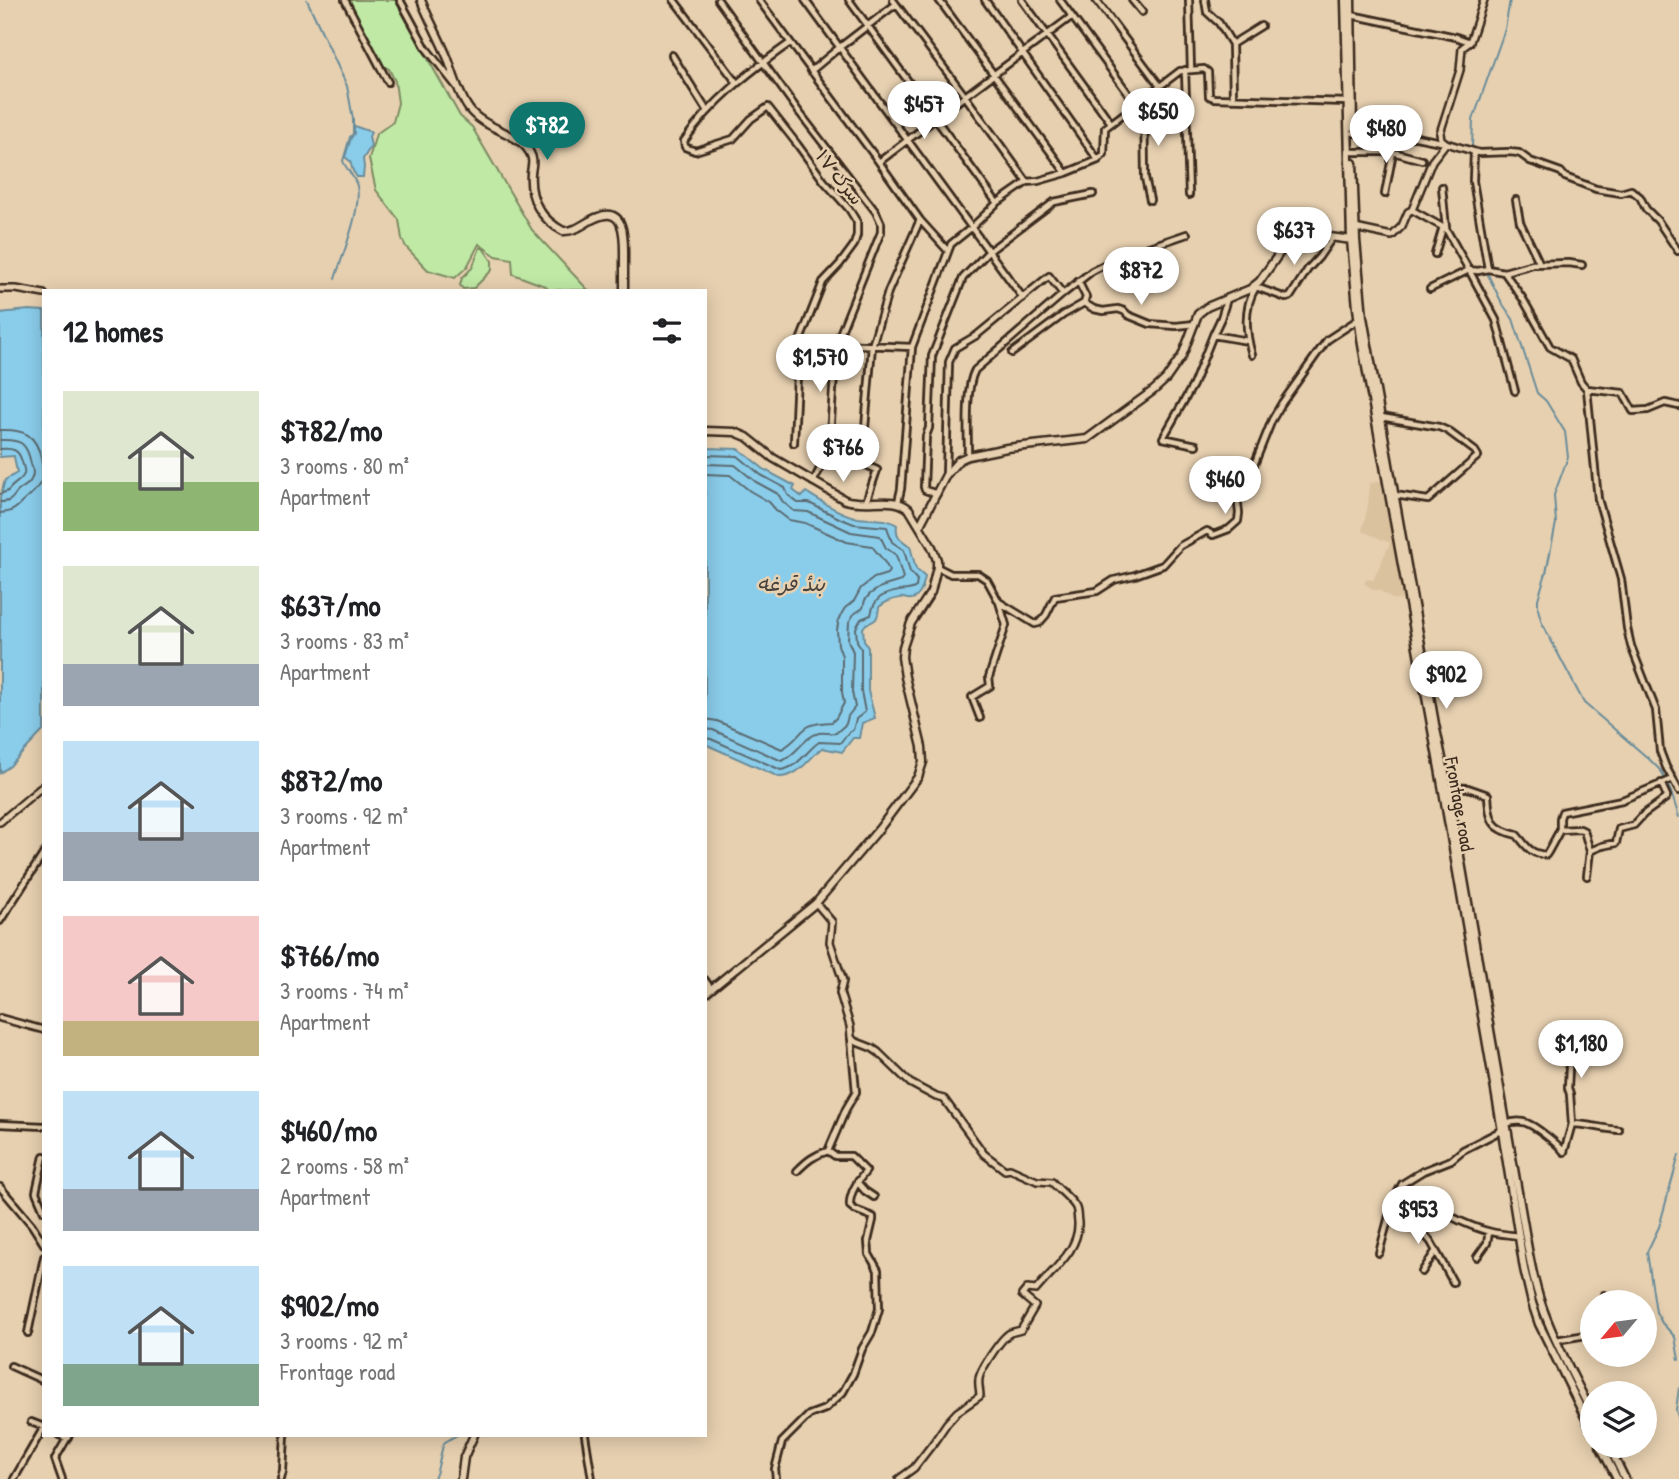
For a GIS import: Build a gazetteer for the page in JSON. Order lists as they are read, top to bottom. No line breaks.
{"streets":{"main road":["Frontage road"],"street":["سرک ۱۷"]},"water":["بندٔ قرغه"],"north":"bottom left","page":{"price":["$457","$650","$782","$480","$637","$872","$1,570","$766","$460","$902","$1,180","$953"],"heading":"12 homes","list":[{"name":"$782/mo","note":"3 rooms · 80 m² · Apartment"},{"name":"$637/mo","note":"3 rooms · 83 m² · Apartment"},{"name":"$872/mo","note":"3 rooms · 92 m² · Apartment"},{"name":"$766/mo","note":"3 rooms · 74 m² · Apartment"},{"name":"$460/mo","note":"2 rooms · 58 m² · Apartment"},{"name":"$902/mo","note":"3 rooms · 92 m² · Frontage road"}]}}
